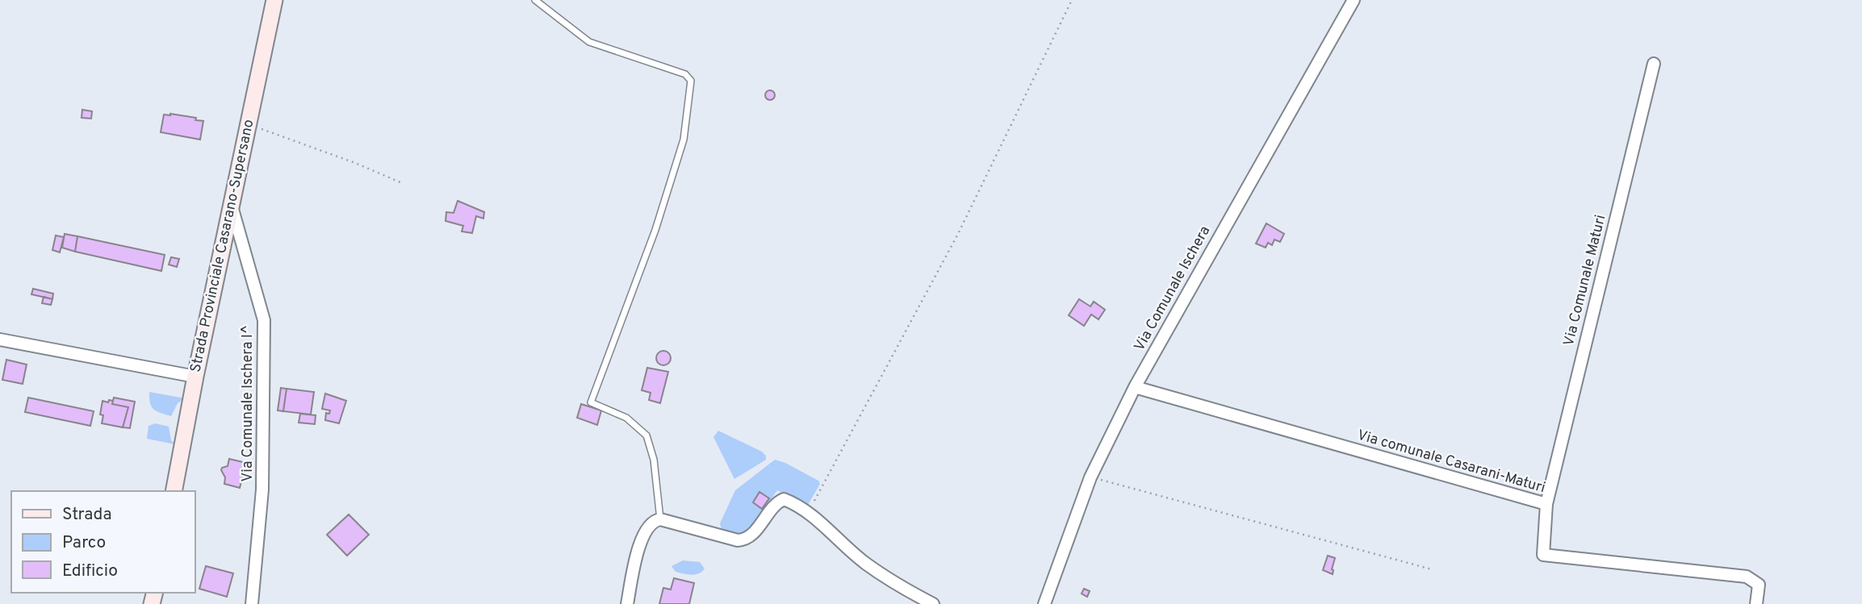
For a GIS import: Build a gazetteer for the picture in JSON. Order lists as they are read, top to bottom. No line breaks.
{"streets":{"main road":["Strada Provinciale Casarano-Supersano"],"street":["Via Comunale Maturi","Via Comunale Ischera","Via Comunale Ischera I^","Via comunale Casarani-Maturi"]},"crossings":[["Strada Provinciale Casarano-Supersano","Via Comunale Ischera I^"],["Via Comunale Maturi","Via comunale Casarani-Maturi"],["Via Comunale Ischera","Via comunale Casarani-Maturi"]],"legend":["Strada","Parco","Edificio"]}
